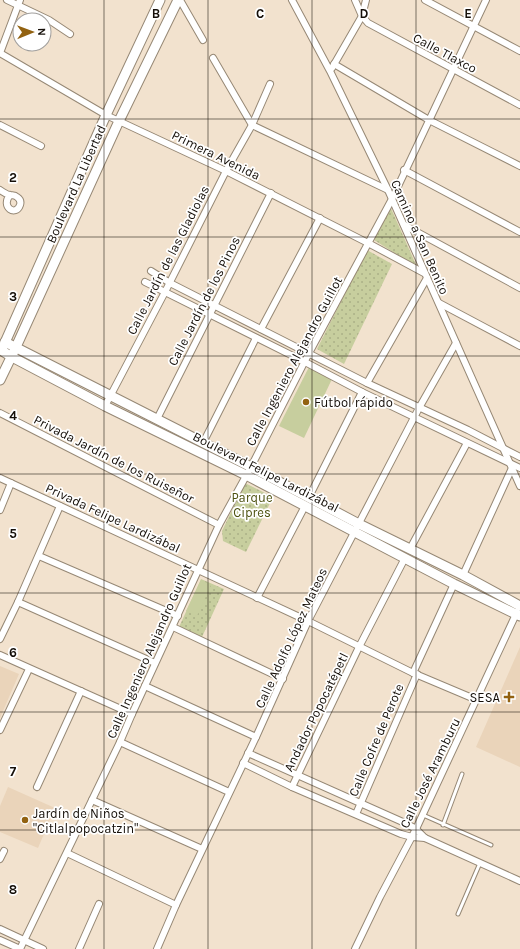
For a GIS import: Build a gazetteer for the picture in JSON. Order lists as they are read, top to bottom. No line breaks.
{"streets":{"main road":["Boulevard La Libertad","Boulevard Felipe Lardizábal"],"street":["Calle Tlaxco","Primera Avenida","Camino a San Benito","Calle Jardín de las Gladiolas","Calle Jardín de los Pinos","Calle Ingeniero Alejandro Guillot","Privada Jardín de los Ruiseñor","Privada Felipe Lardizábal","Calle Adolfo López Mateos","Andador Popocatépetl","Calle Cofre de Perote","Calle José Aramburu"]},"crossings":[["Calle Tlaxco","Calle Ingeniero Alejandro Guillot"],["Primera Avenida","Boulevard La Libertad"],["Primera Avenida","Camino a San Benito"],["Primera Avenida","Calle Jardín de las Gladiolas"],["Primera Avenida","Calle Jardín de los Pinos"],["Primera Avenida","Calle Ingeniero Alejandro Guillot"],["Boulevard La Libertad","Boulevard Felipe Lardizábal"],["Camino a San Benito","Calle Ingeniero Alejandro Guillot"],["Camino a San Benito","Calle Adolfo López Mateos"],["Calle Jardín de las Gladiolas","Boulevard Felipe Lardizábal"],["Calle Jardín de los Pinos","Boulevard Felipe Lardizábal"],["Calle Ingeniero Alejandro Guillot","Privada Jardín de los Ruiseñor"],["Calle Ingeniero Alejandro Guillot","Boulevard Felipe Lardizábal"],["Calle Ingeniero Alejandro Guillot","Privada Felipe Lardizábal"],["Boulevard Felipe Lardizábal","Calle Adolfo López Mateos"],["Boulevard Felipe Lardizábal","Andador Popocatépetl"],["Boulevard Felipe Lardizábal","Calle Cofre de Perote"],["Boulevard Felipe Lardizábal","Calle José Aramburu"],["Privada Felipe Lardizábal","Calle Adolfo López Mateos"],["Privada Felipe Lardizábal","Andador Popocatépetl"],["Privada Felipe Lardizábal","Calle Cofre de Perote"],["Privada Felipe Lardizábal","Calle José Aramburu"]],"parks":["Parque Cipres"],"places":{"other":["Fútbol rápido","Jardín de Niños \"Citlalpopocatzin\""],"health":["SESA"]},"north":"right","grid":{"columns":["B","C","D","E"],"rows":["2","3","4","5","6","7","8"]}}
